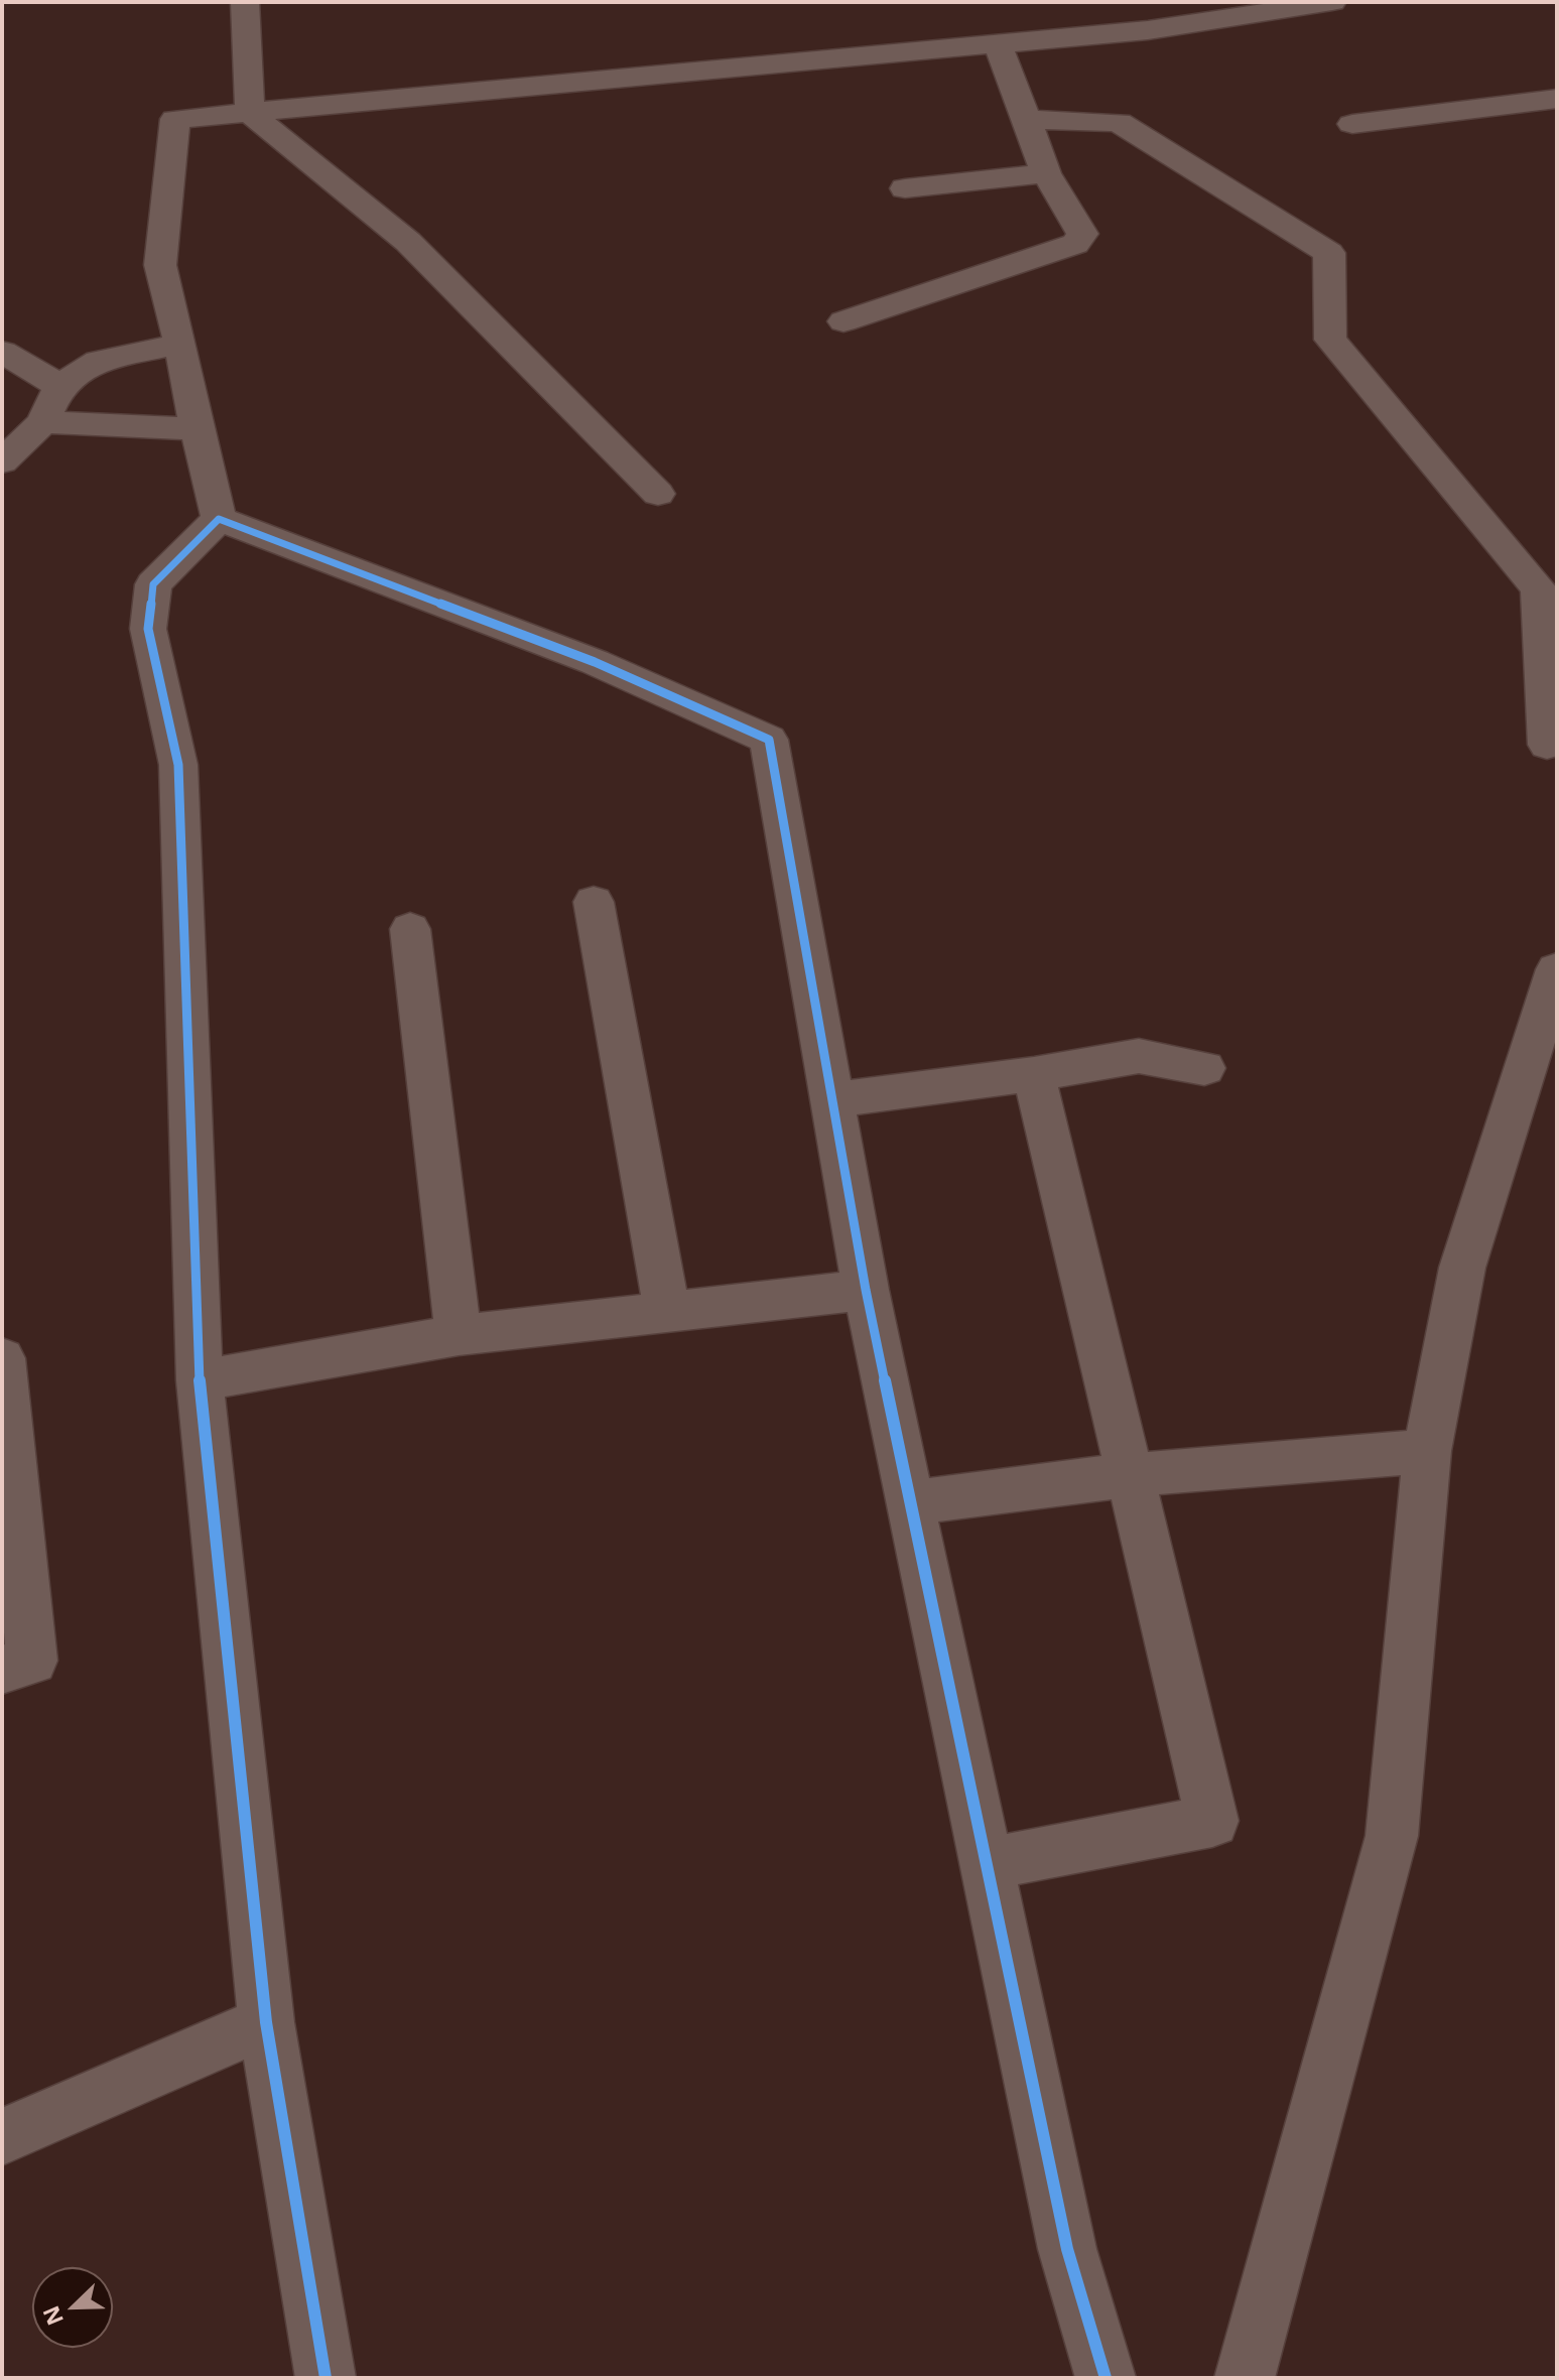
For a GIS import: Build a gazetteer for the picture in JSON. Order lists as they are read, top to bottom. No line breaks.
{"north":"bottom left"}
